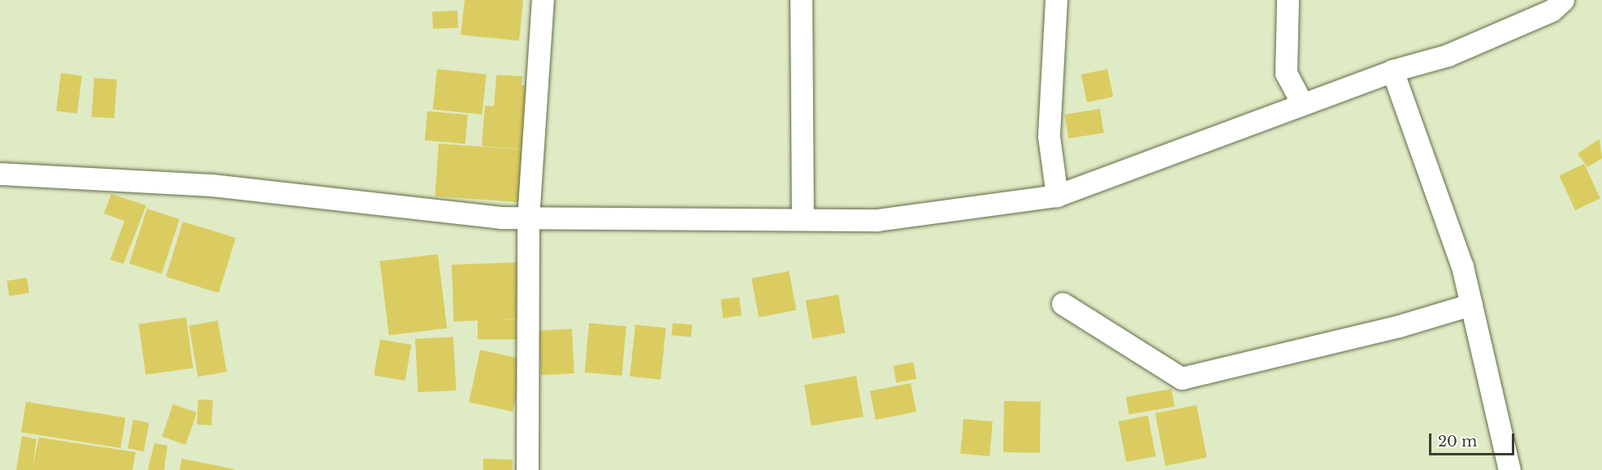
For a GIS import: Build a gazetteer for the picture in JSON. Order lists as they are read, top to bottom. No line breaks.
{"scale_bar":"20 m"}
